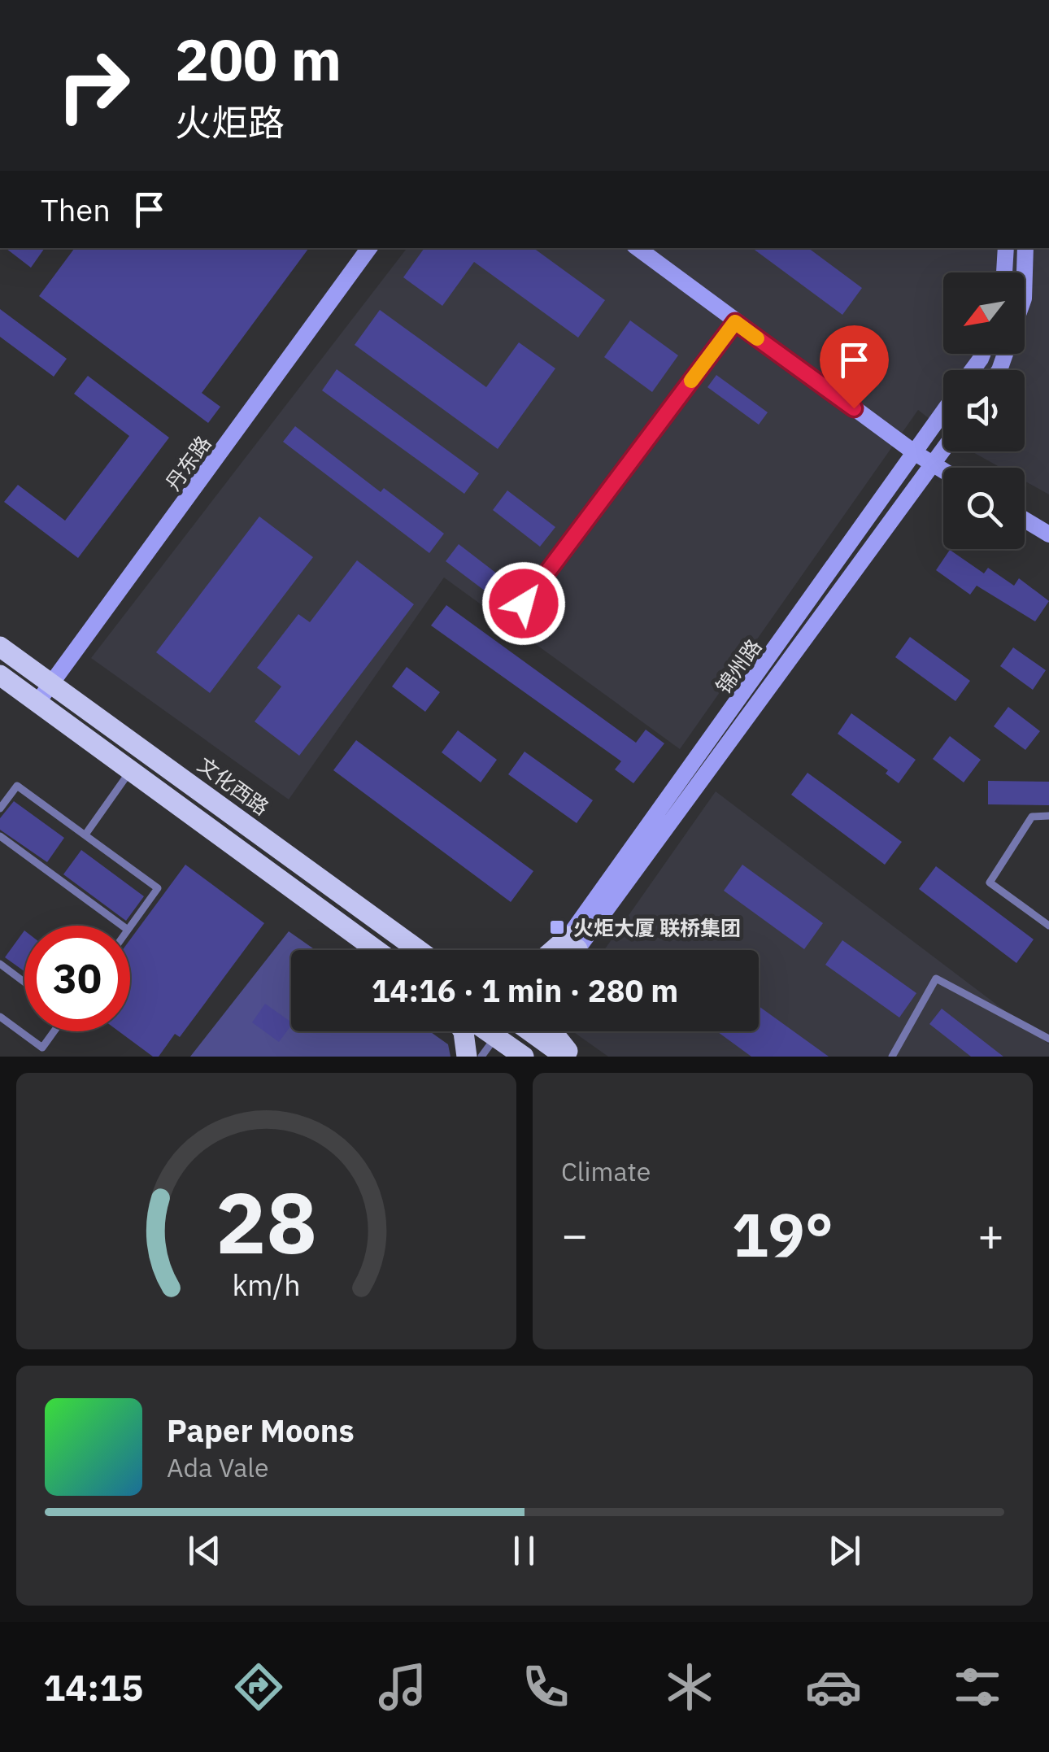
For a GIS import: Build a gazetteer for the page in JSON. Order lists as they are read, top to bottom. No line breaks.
{"streets":{"main road":["丹东路","锦州路","文化西路"]},"crossings":[["丹东路","文化西路"]],"places":{"transit":["火炬大厦 联桥集团"]},"north":"bottom left","page":{"turn":["200 m","火炬路"],"then":"Then","limit":"30","trip":"14:16 · 1 min · 280 m","tile":"Climate","heat":["−","19°","+"],"song":["Paper Moons","Ada Vale"],"tabs":"14:15","gauge":["28","km/h"]}}
